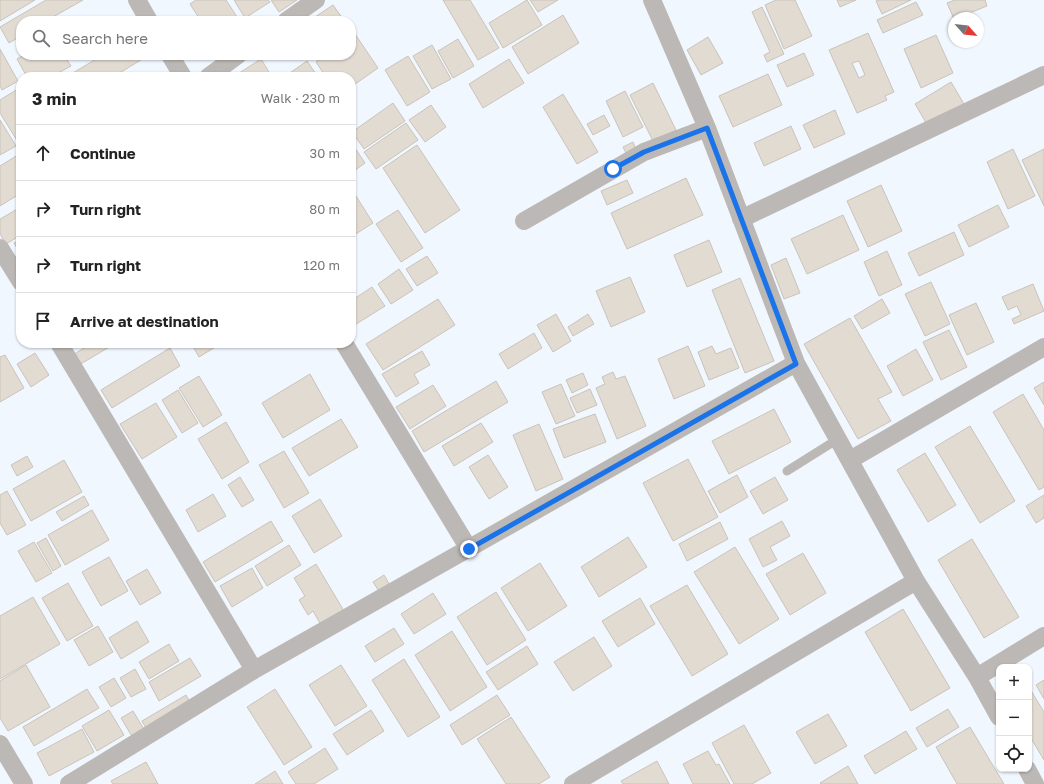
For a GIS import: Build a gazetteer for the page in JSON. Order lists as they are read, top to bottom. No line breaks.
{"north":"bottom right","page":{"search":"Search here","heading":["3 min","Walk · 230 m"],"list":[["Continue","30 m"],["Turn right","80 m"],["Turn right","120 m"],"Arrive at destination"],"map_buttons":["+","−"]}}
